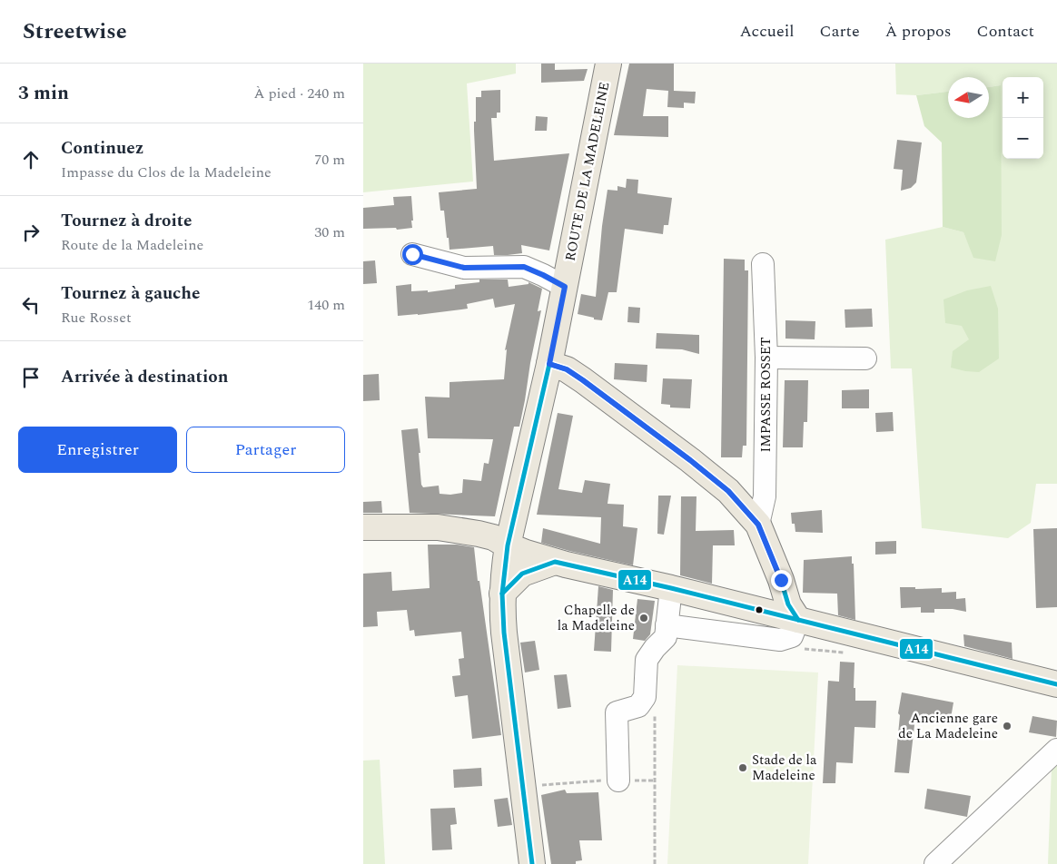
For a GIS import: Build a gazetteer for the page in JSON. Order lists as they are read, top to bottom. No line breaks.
{"streets":{"main road":["ROUTE DE LA MADELEINE"],"street":["IMPASSE ROSSET"]},"places":["Chapelle de la Madeleine","Ancienne gare de La Madeleine","Stade de la Madeleine"],"lines":["transit line A14"],"north":"left","page":{"header":"Streetwise","nav":["Accueil","Carte","À propos","Contact"],"heading":["3 min","À pied · 240 m"],"map_buttons":["+","−"],"list":[["Continuez","Impasse du Clos de la Madeleine","70 m"],["Tournez à droite","Route de la Madeleine","30 m"],["Tournez à gauche","Rue Rosset","140 m"],"Arrivée à destination"],"buttons":["Enregistrer","Partager"]}}
